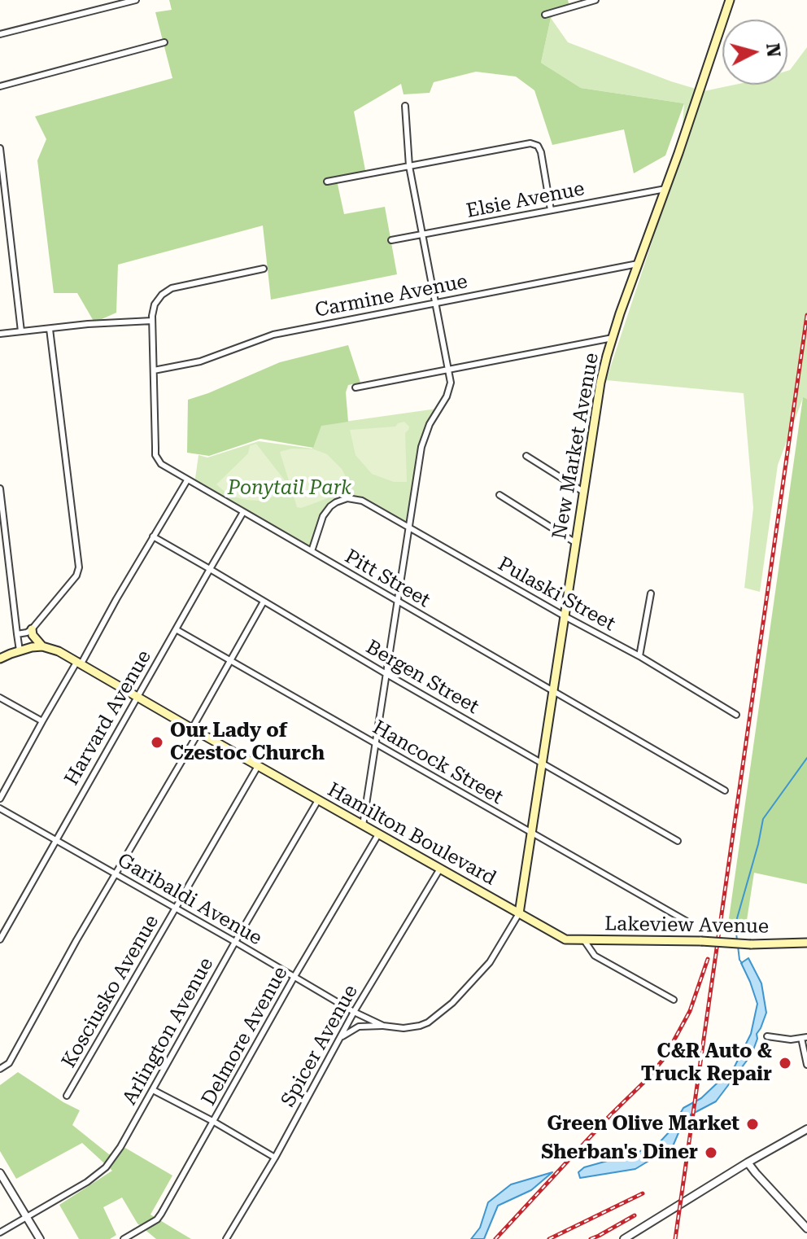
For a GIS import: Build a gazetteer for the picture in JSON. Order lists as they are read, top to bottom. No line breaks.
{"streets":{"main road":["New Market Avenue","Hamilton Boulevard","Lakeview Avenue"],"street":["Elsie Avenue","Carmine Avenue","Pitt Street","Pulaski Street","Bergen Street","Harvard Avenue","Hancock Street","Garibaldi Avenue","Kosciusko Avenue","Arlington Avenue","Delmore Avenue","Spicer Avenue"]},"crossings":[["Elsie Avenue","New Market Avenue"],["Carmine Avenue","New Market Avenue"],["Carmine Avenue","Pitt Street"],["New Market Avenue","Pitt Street"],["New Market Avenue","Pulaski Street"],["New Market Avenue","Bergen Street"],["New Market Avenue","Hancock Street"],["New Market Avenue","Hamilton Boulevard"],["Pitt Street","Pulaski Street"],["Pitt Street","Harvard Avenue"],["Bergen Street","Harvard Avenue"],["Harvard Avenue","Hancock Street"],["Harvard Avenue","Hamilton Boulevard"],["Harvard Avenue","Garibaldi Avenue"],["Hamilton Boulevard","Lakeview Avenue"],["Hamilton Boulevard","Kosciusko Avenue"],["Hamilton Boulevard","Arlington Avenue"],["Hamilton Boulevard","Delmore Avenue"],["Hamilton Boulevard","Spicer Avenue"],["Garibaldi Avenue","Kosciusko Avenue"],["Garibaldi Avenue","Arlington Avenue"],["Garibaldi Avenue","Delmore Avenue"],["Garibaldi Avenue","Spicer Avenue"]],"parks":["Ponytail Park"],"places":["Our Lady of Czestoc Church","C&R Auto & Truck Repair","Green Olive Market","Sherban's Diner"],"north":"right"}
